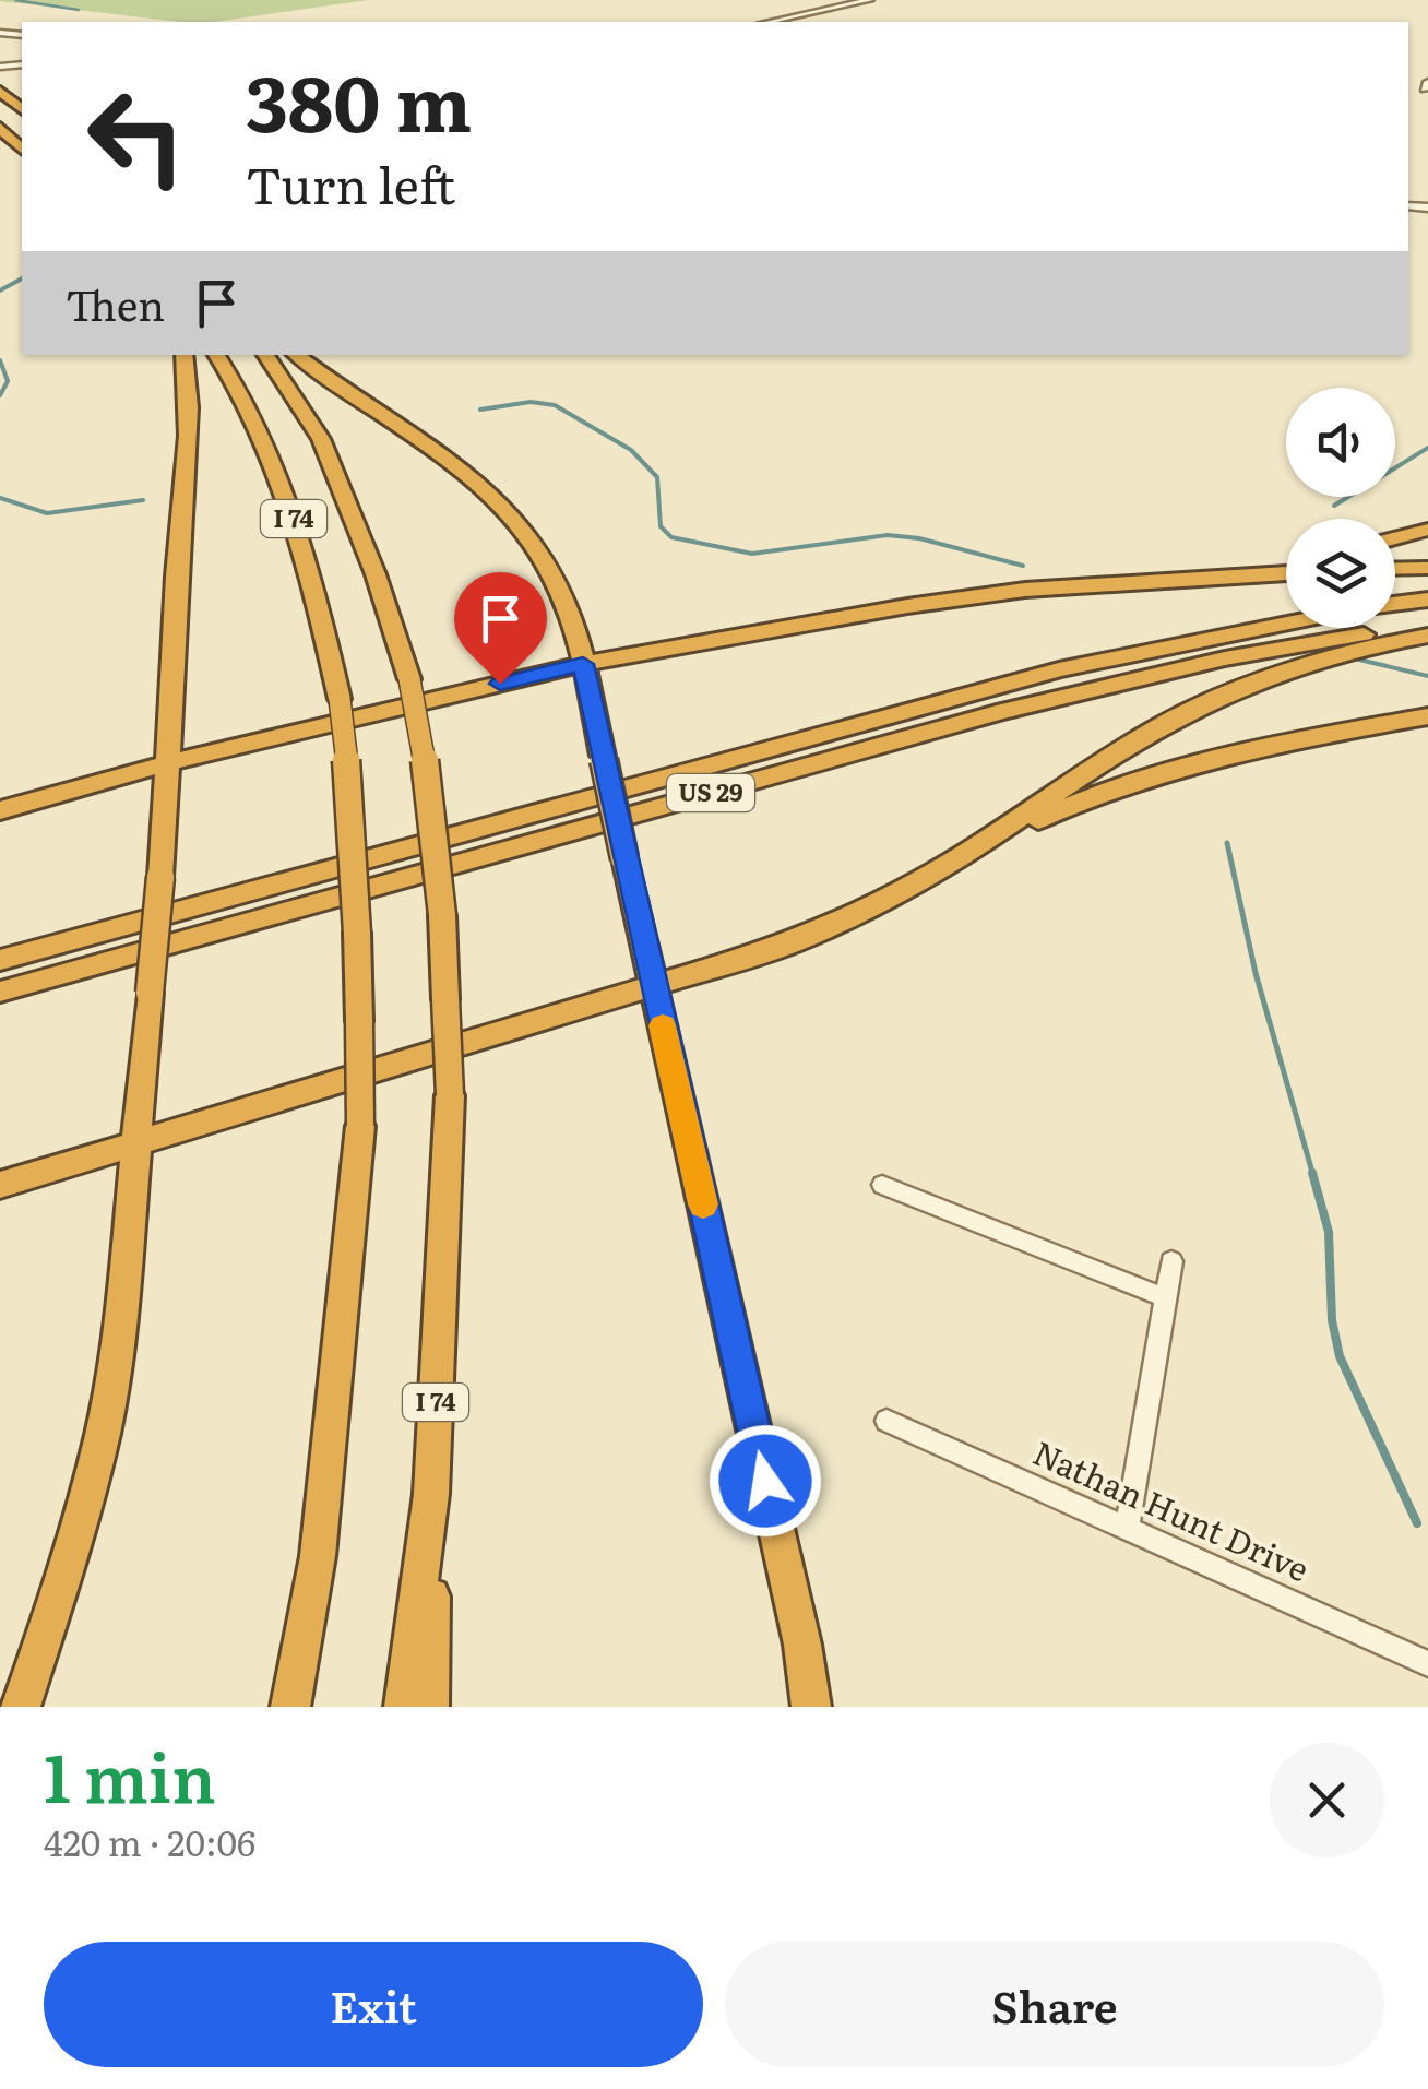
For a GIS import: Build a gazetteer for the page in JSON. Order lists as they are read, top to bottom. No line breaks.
{"streets":{"highway":["I 74","US 29"],"street":["Nathan Hunt Drive"]},"page":{"turn":["380 m","Turn left"],"then":"Then","heading":["1 min","420 m · 20:06"],"buttons":["Exit","Share"]}}
